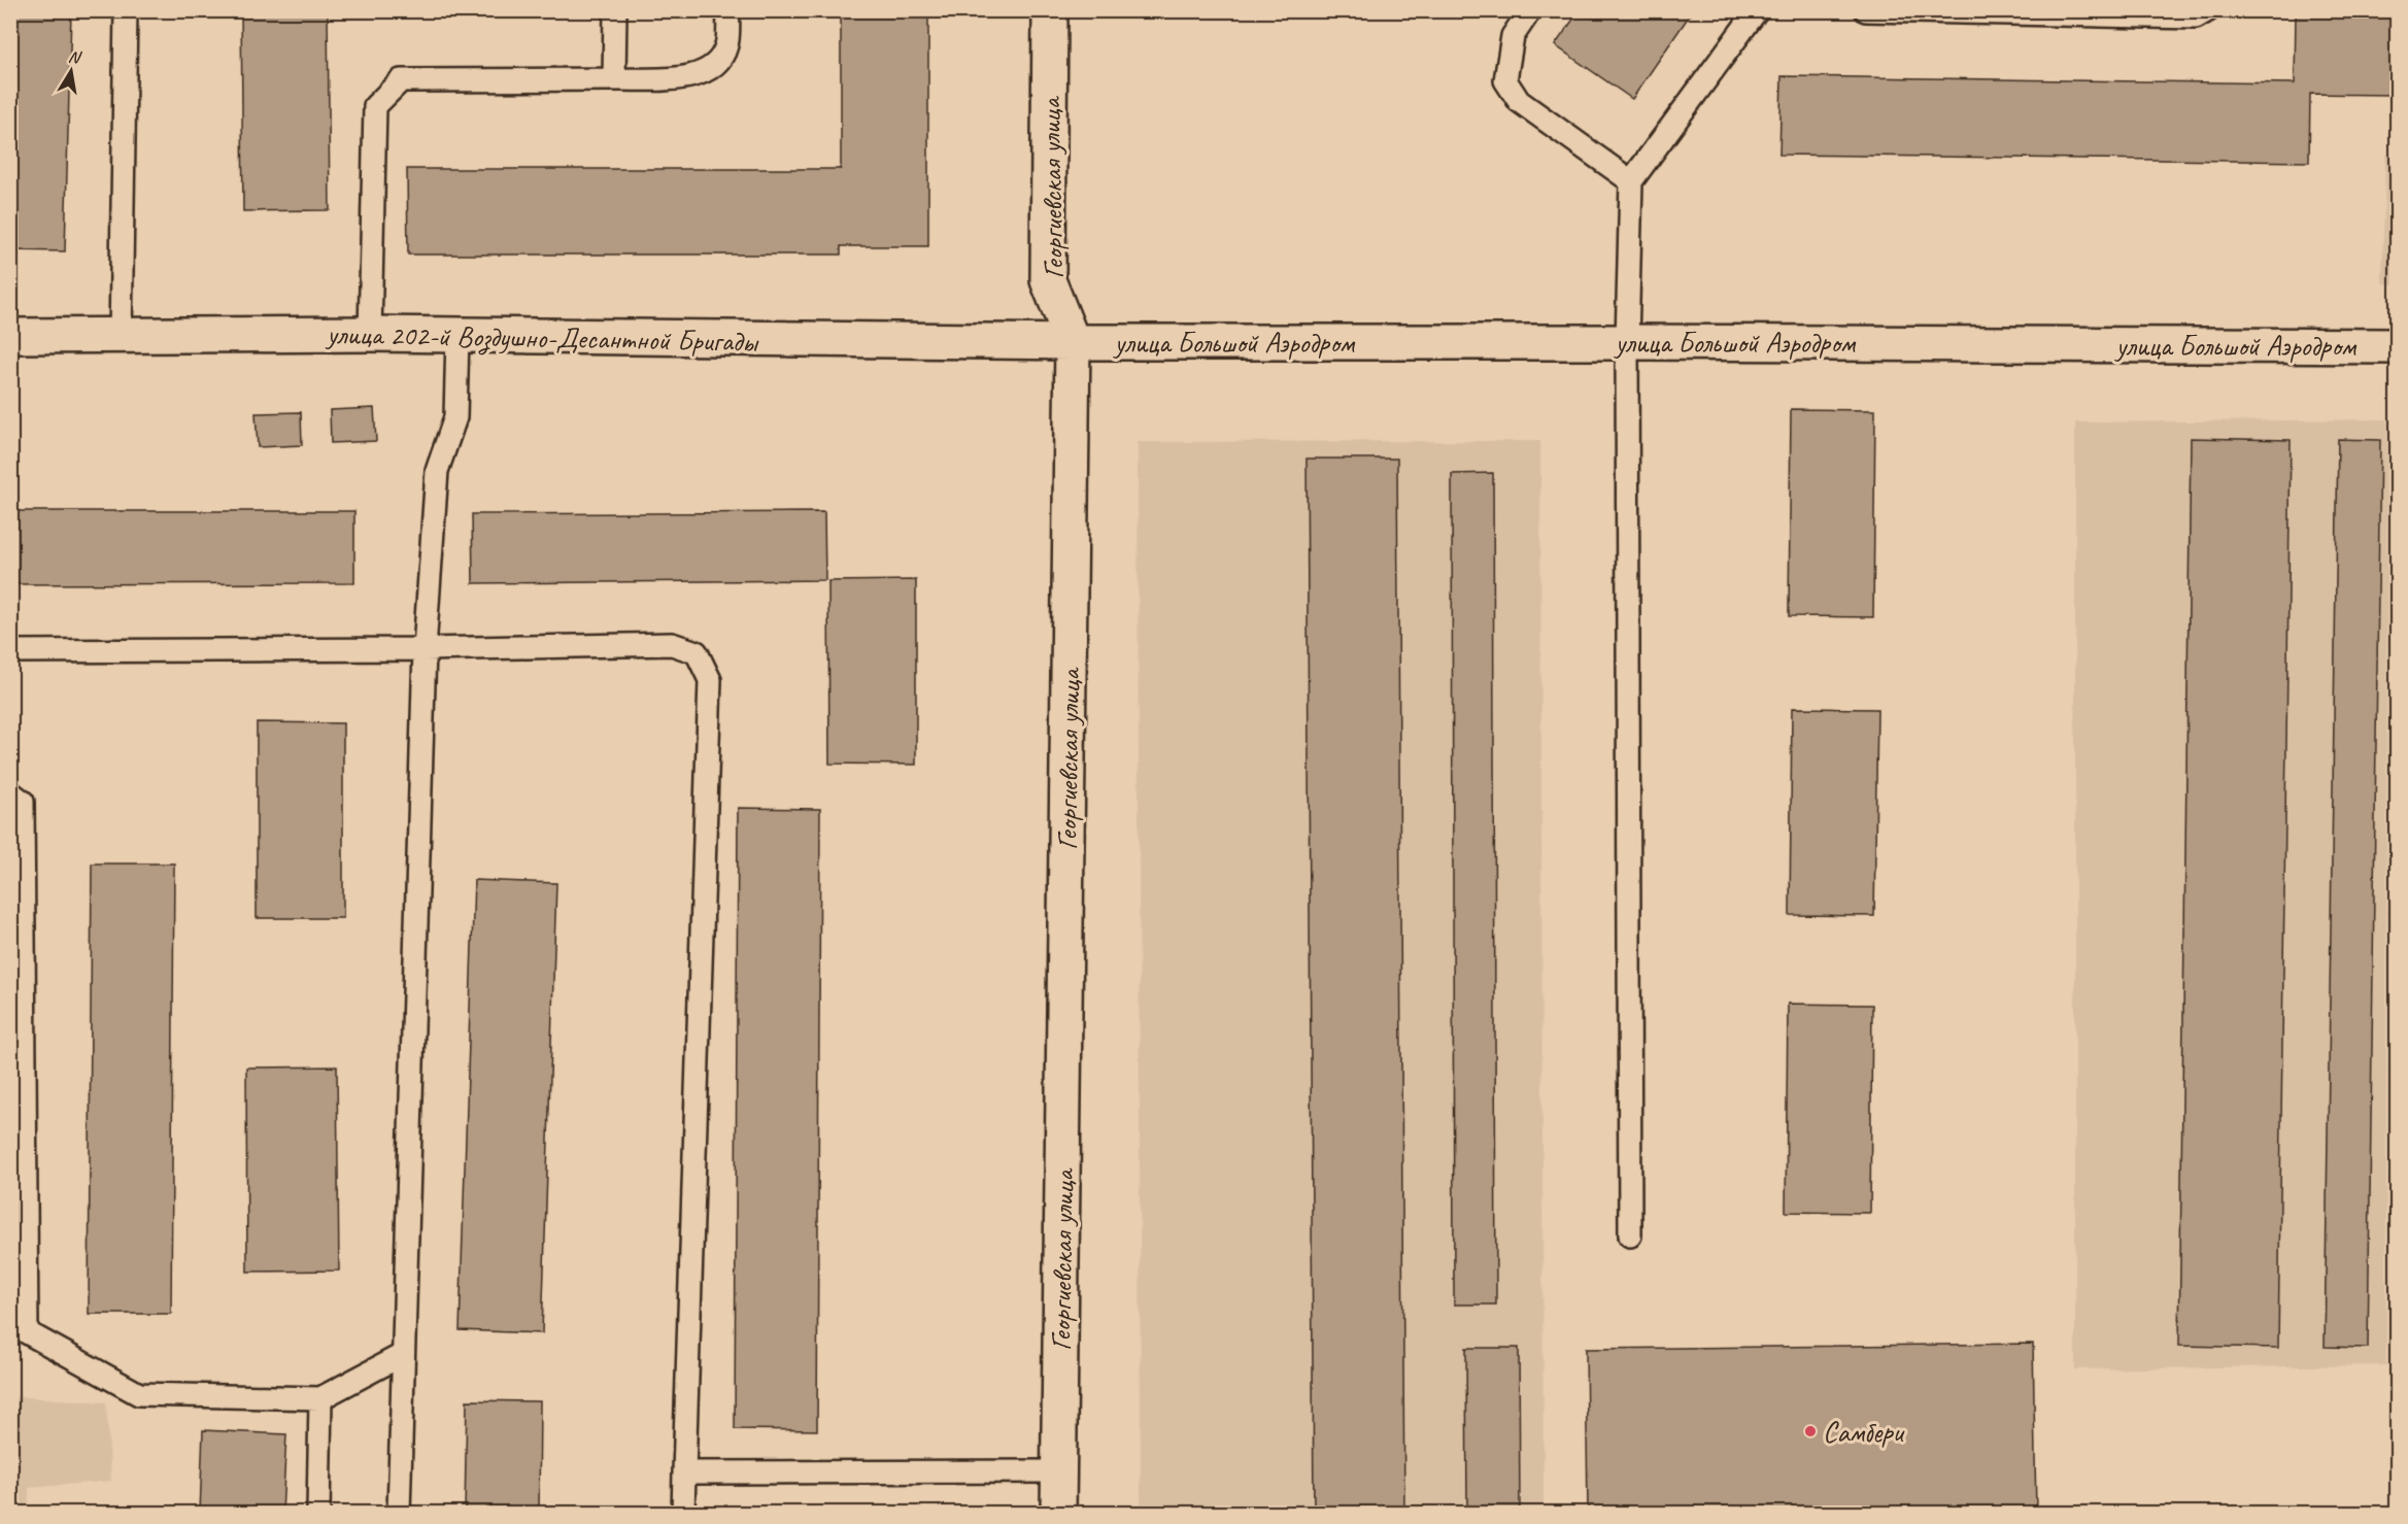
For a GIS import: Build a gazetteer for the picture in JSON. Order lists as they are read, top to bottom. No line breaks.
{"streets":{"street":["Георгиевская улица","улица 202-й Воздушно-Десантной Бригады","улица Большой Аэродром"]},"crossings":[["Георгиевская улица","улица 202-й Воздушно-Десантной Бригады"],["Георгиевская улица","улица Большой Аэродром"],["улица 202-й Воздушно-Десантной Бригады","улица Большой Аэродром"]],"places":["Самбери"],"north":"top"}
